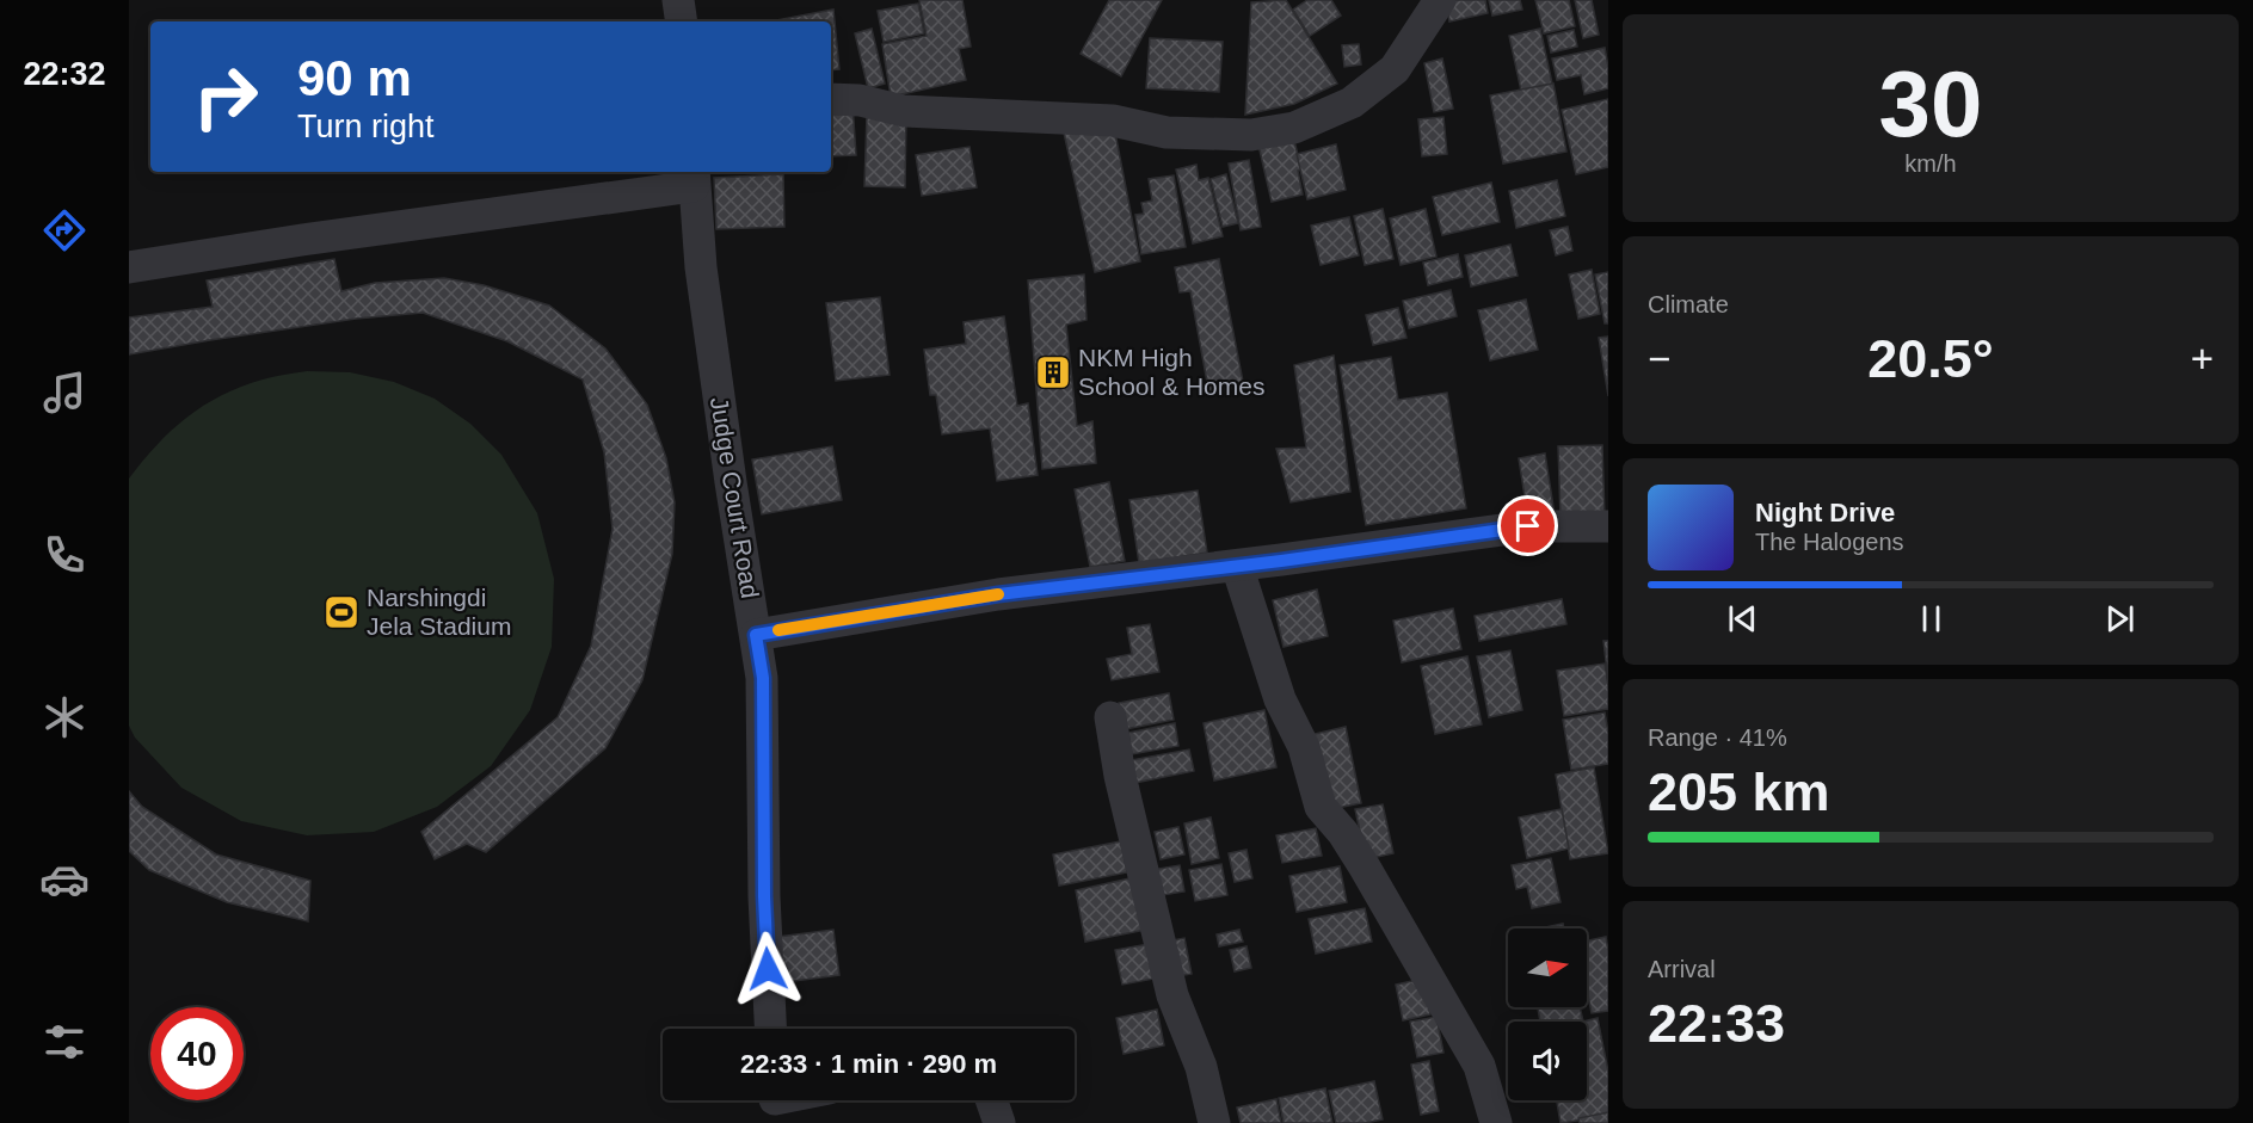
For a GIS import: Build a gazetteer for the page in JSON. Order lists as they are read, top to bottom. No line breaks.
{"streets":{"street":["Judge Court Road"]},"places":{"building":["NKM High School & Homes"],"sports":["Narshingdi Jela Stadium"]},"north":"right","page":{"tabs":"22:32","tile":[["30","km/h"],"Climate",["Range · 41%","205 km"],["Arrival","22:33"]],"turn":["90 m","Turn right"],"heat":["−","20.5°","+"],"song":["Night Drive","The Halogens"],"limit":"40","trip":"22:33 · 1 min · 290 m"}}
